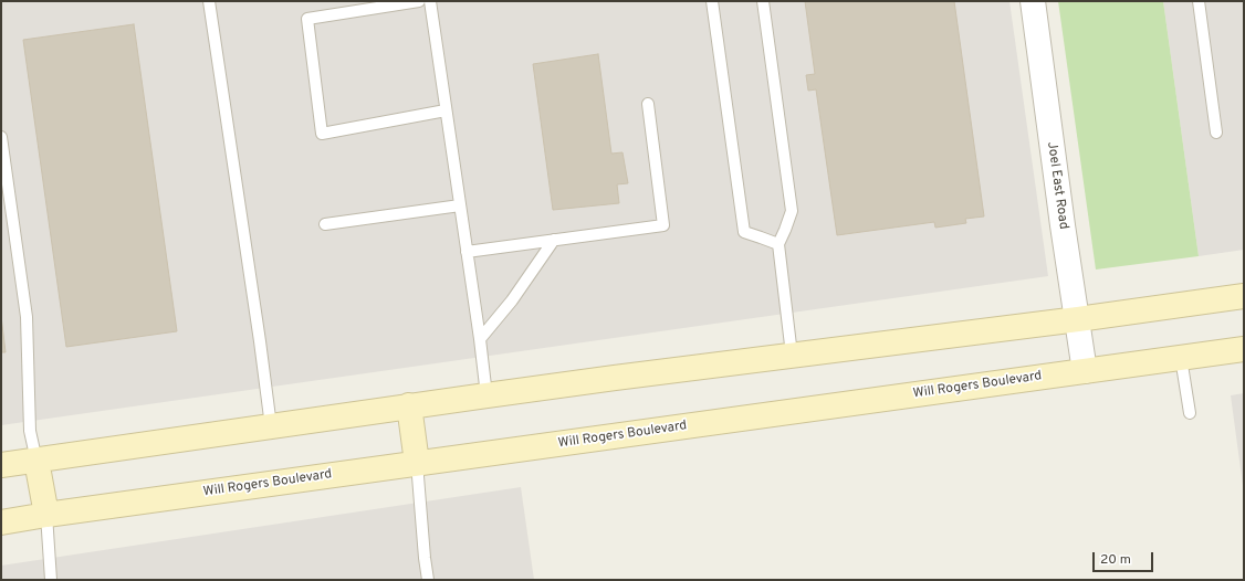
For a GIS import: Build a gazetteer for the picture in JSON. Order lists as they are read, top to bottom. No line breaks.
{"streets":{"main road":["Will Rogers Boulevard"],"street":["Joel East Road"]},"crossings":[["Joel East Road","Will Rogers Boulevard"]],"scale_bar":"20 m"}
